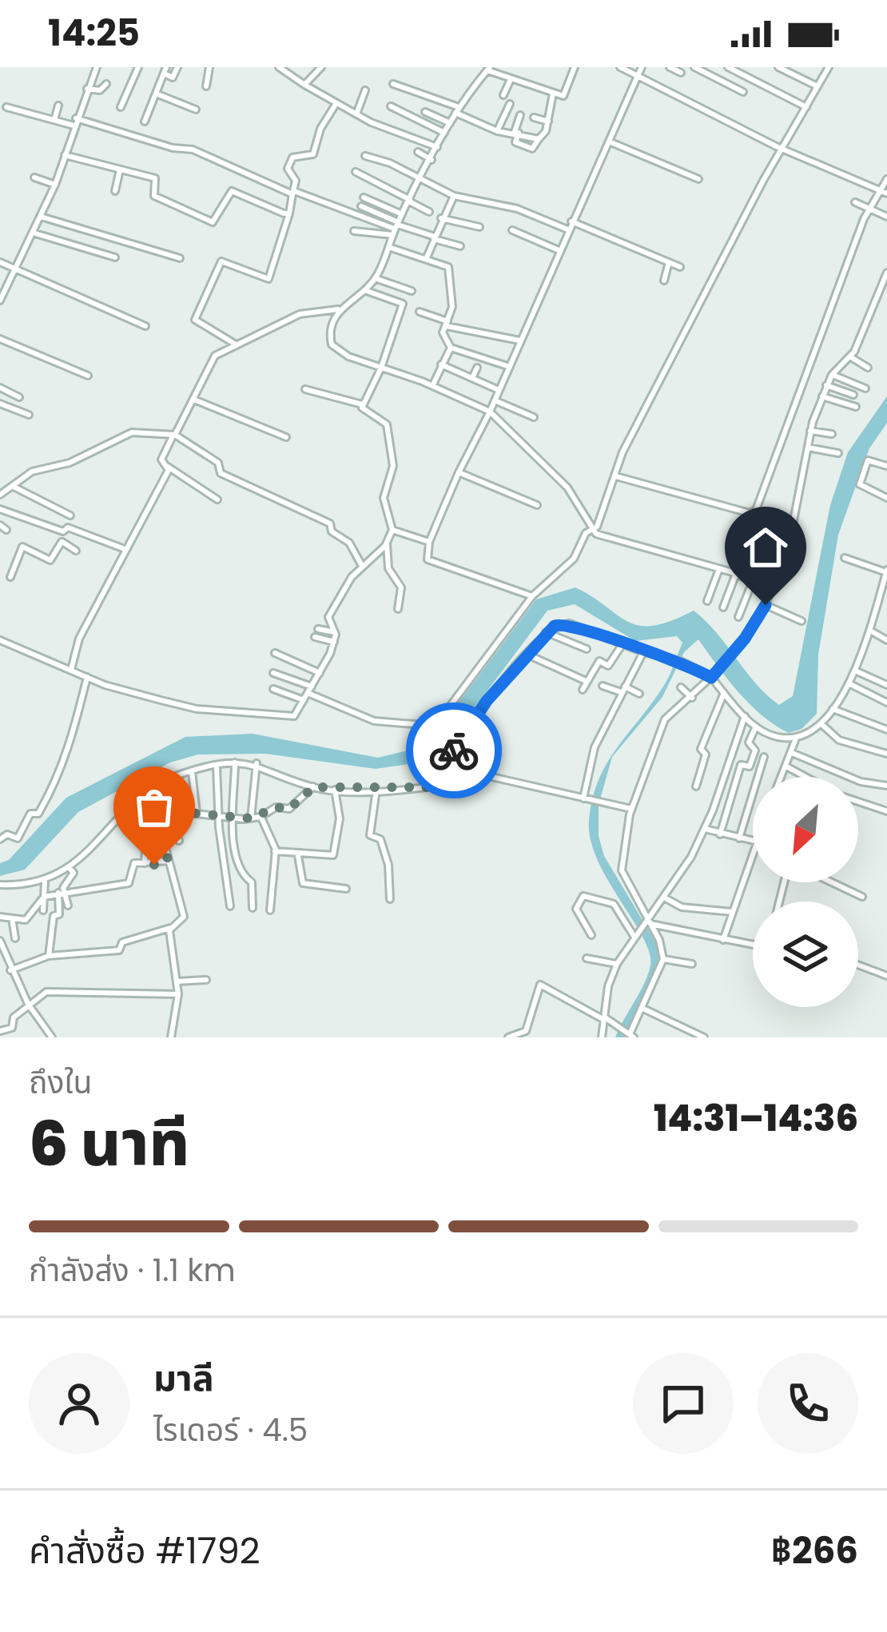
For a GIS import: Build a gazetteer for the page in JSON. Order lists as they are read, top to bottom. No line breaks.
{"north":"bottom left","page":{"status":"14:25","heading":["6 นาที","ถึงใน","14:31–14:36"],"panel":["มาลี","ไรเดอร์ · 4.5","คำสั่งซื้อ #1792","฿266"],"bar":"กำลังส่ง · 1.1 km"}}
